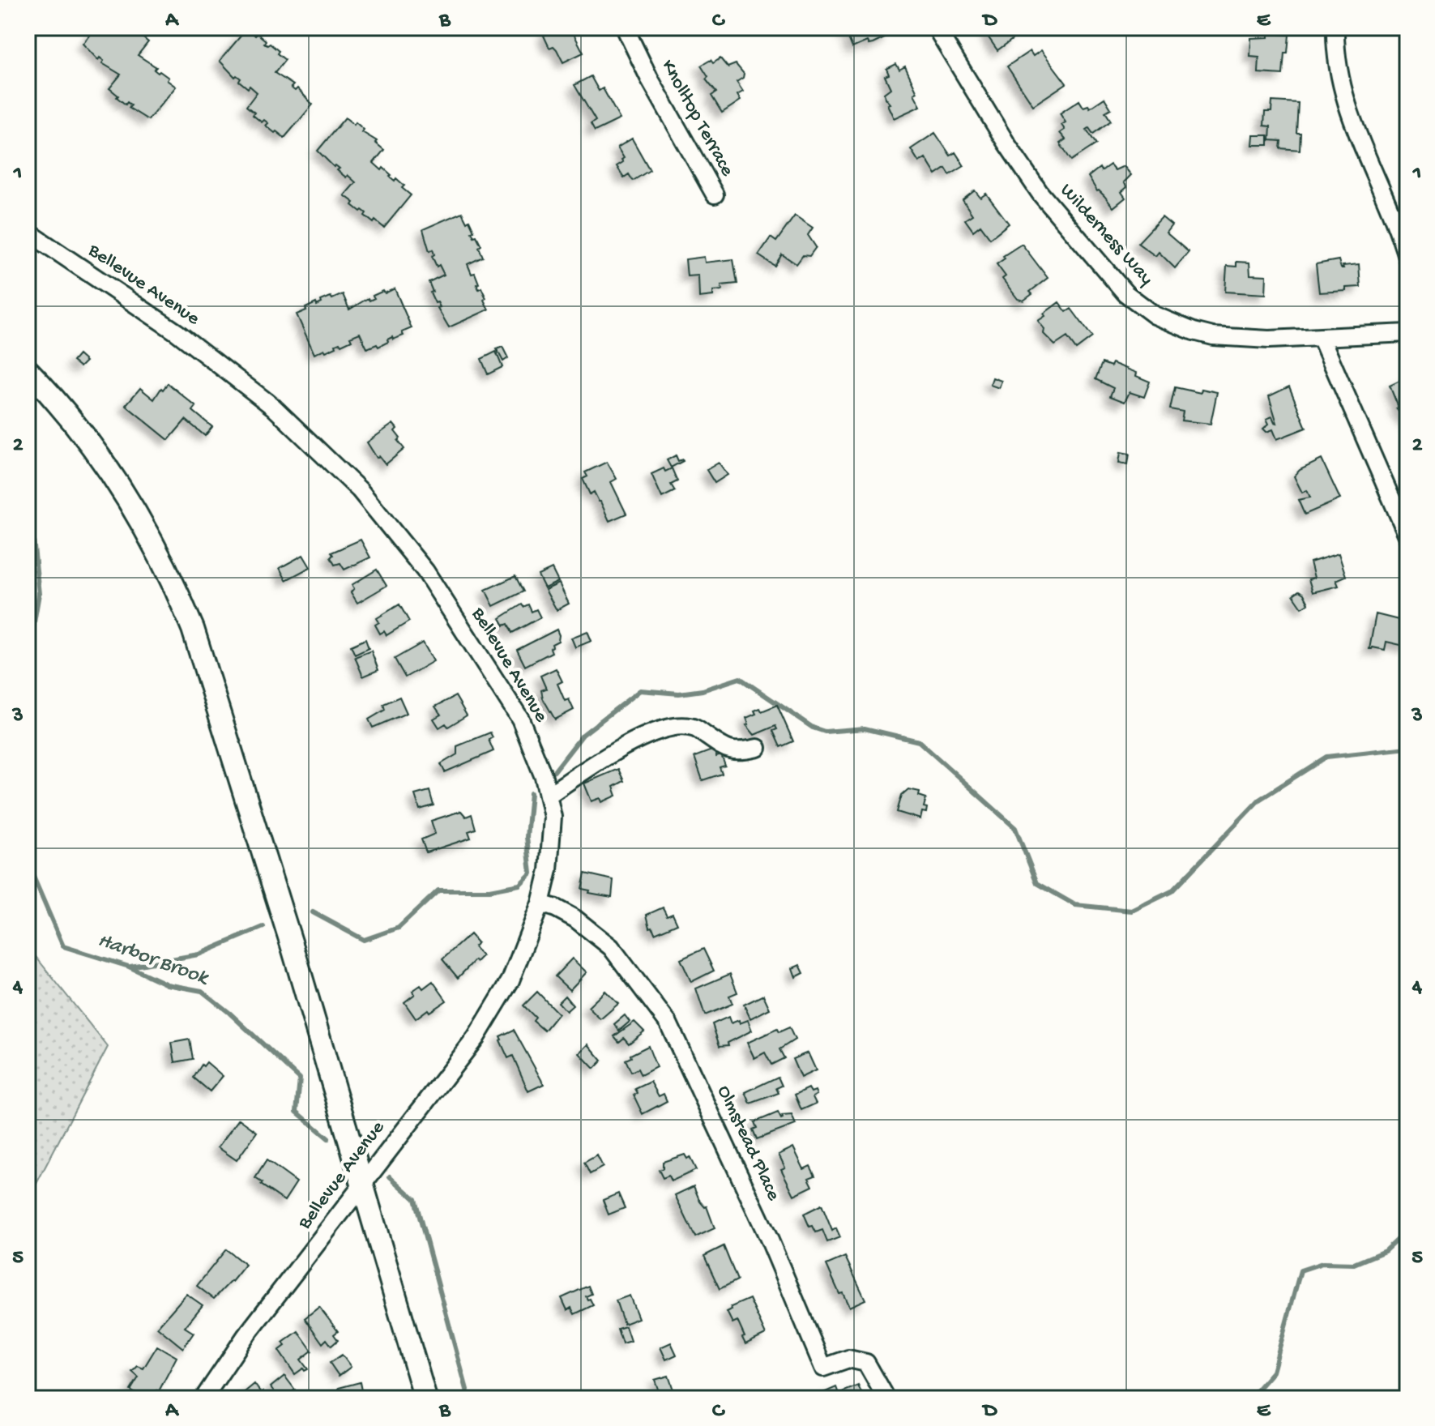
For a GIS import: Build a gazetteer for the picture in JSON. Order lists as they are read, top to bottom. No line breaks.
{"streets":{"street":["Knolltop Terrace","Wilderness Way","Bellevue Avenue","Olmstead Place"]},"crossings":[["Bellevue Avenue","Olmstead Place"]],"water":["Harbor Brook"],"grid":{"columns":["A","B","C","D","E"],"rows":["1","2","3","4","5"]}}
